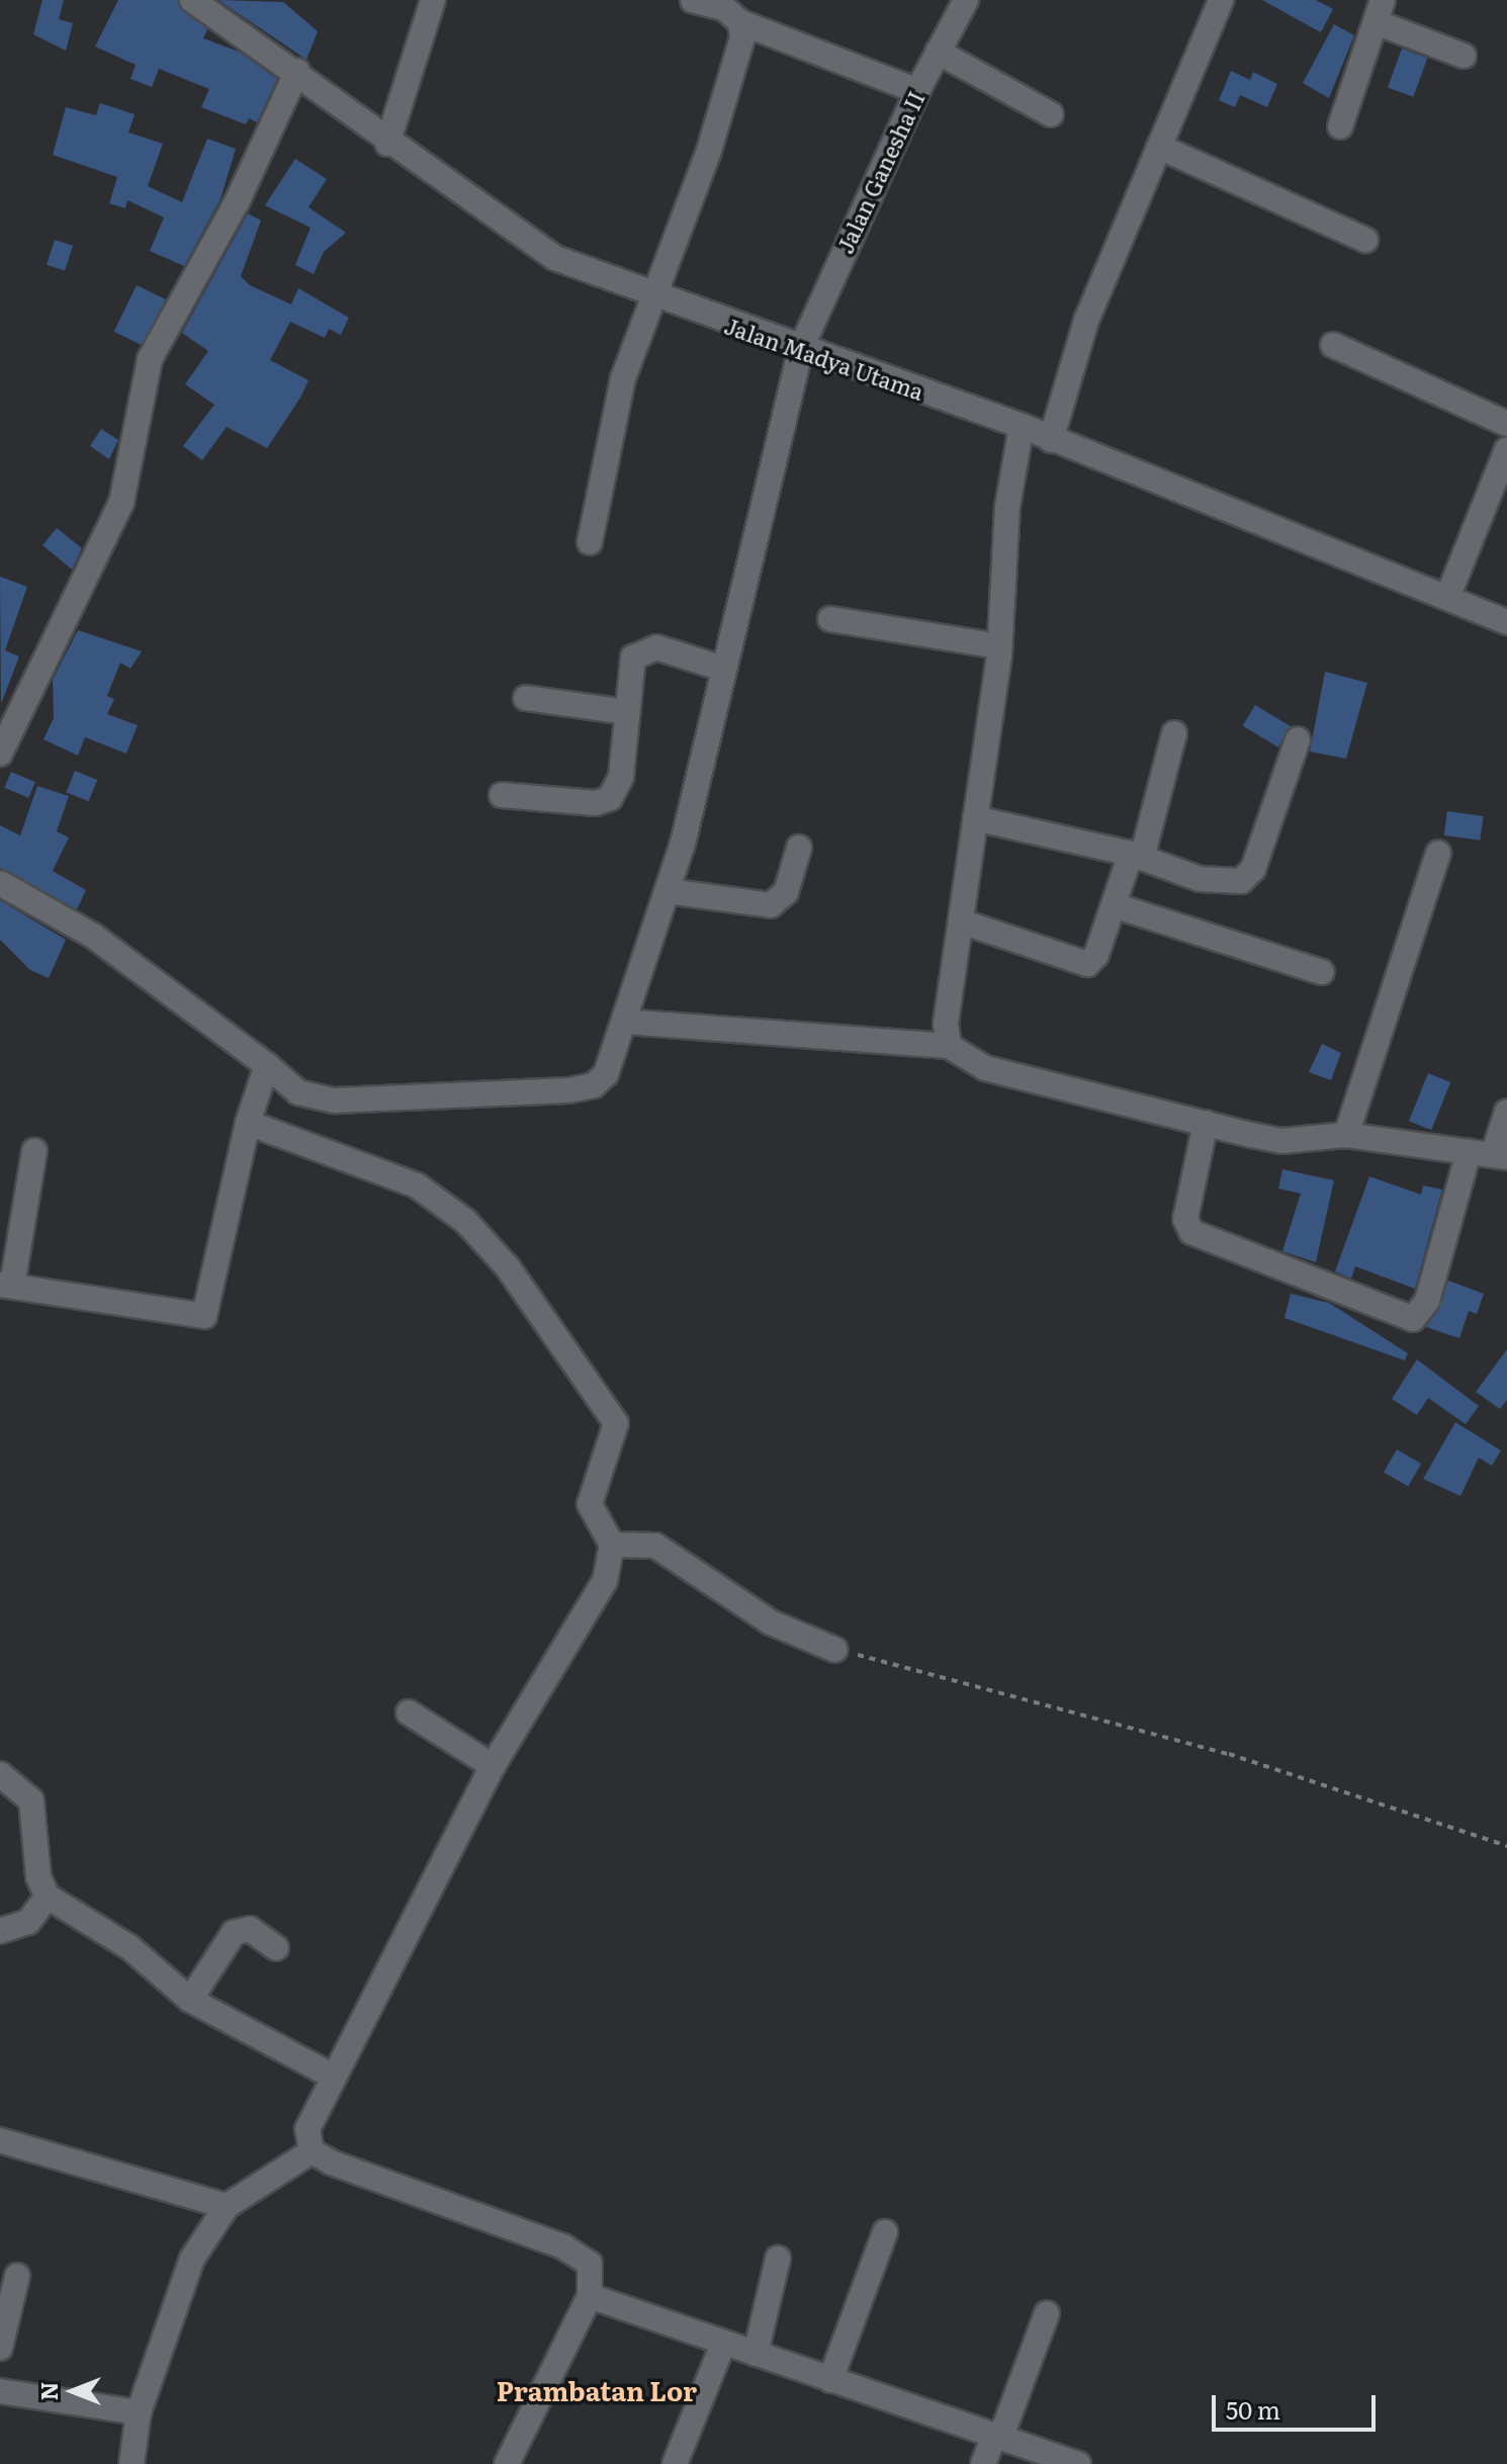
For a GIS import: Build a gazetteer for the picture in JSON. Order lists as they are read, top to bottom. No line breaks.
{"streets":{"street":["Jalan Ganesha II","Jalan Madya Utama"]},"crossings":[["Jalan Ganesha II","Jalan Madya Utama"]],"districts":["Prambatan Lor"],"scale_bar":"50 m","north":"left"}
